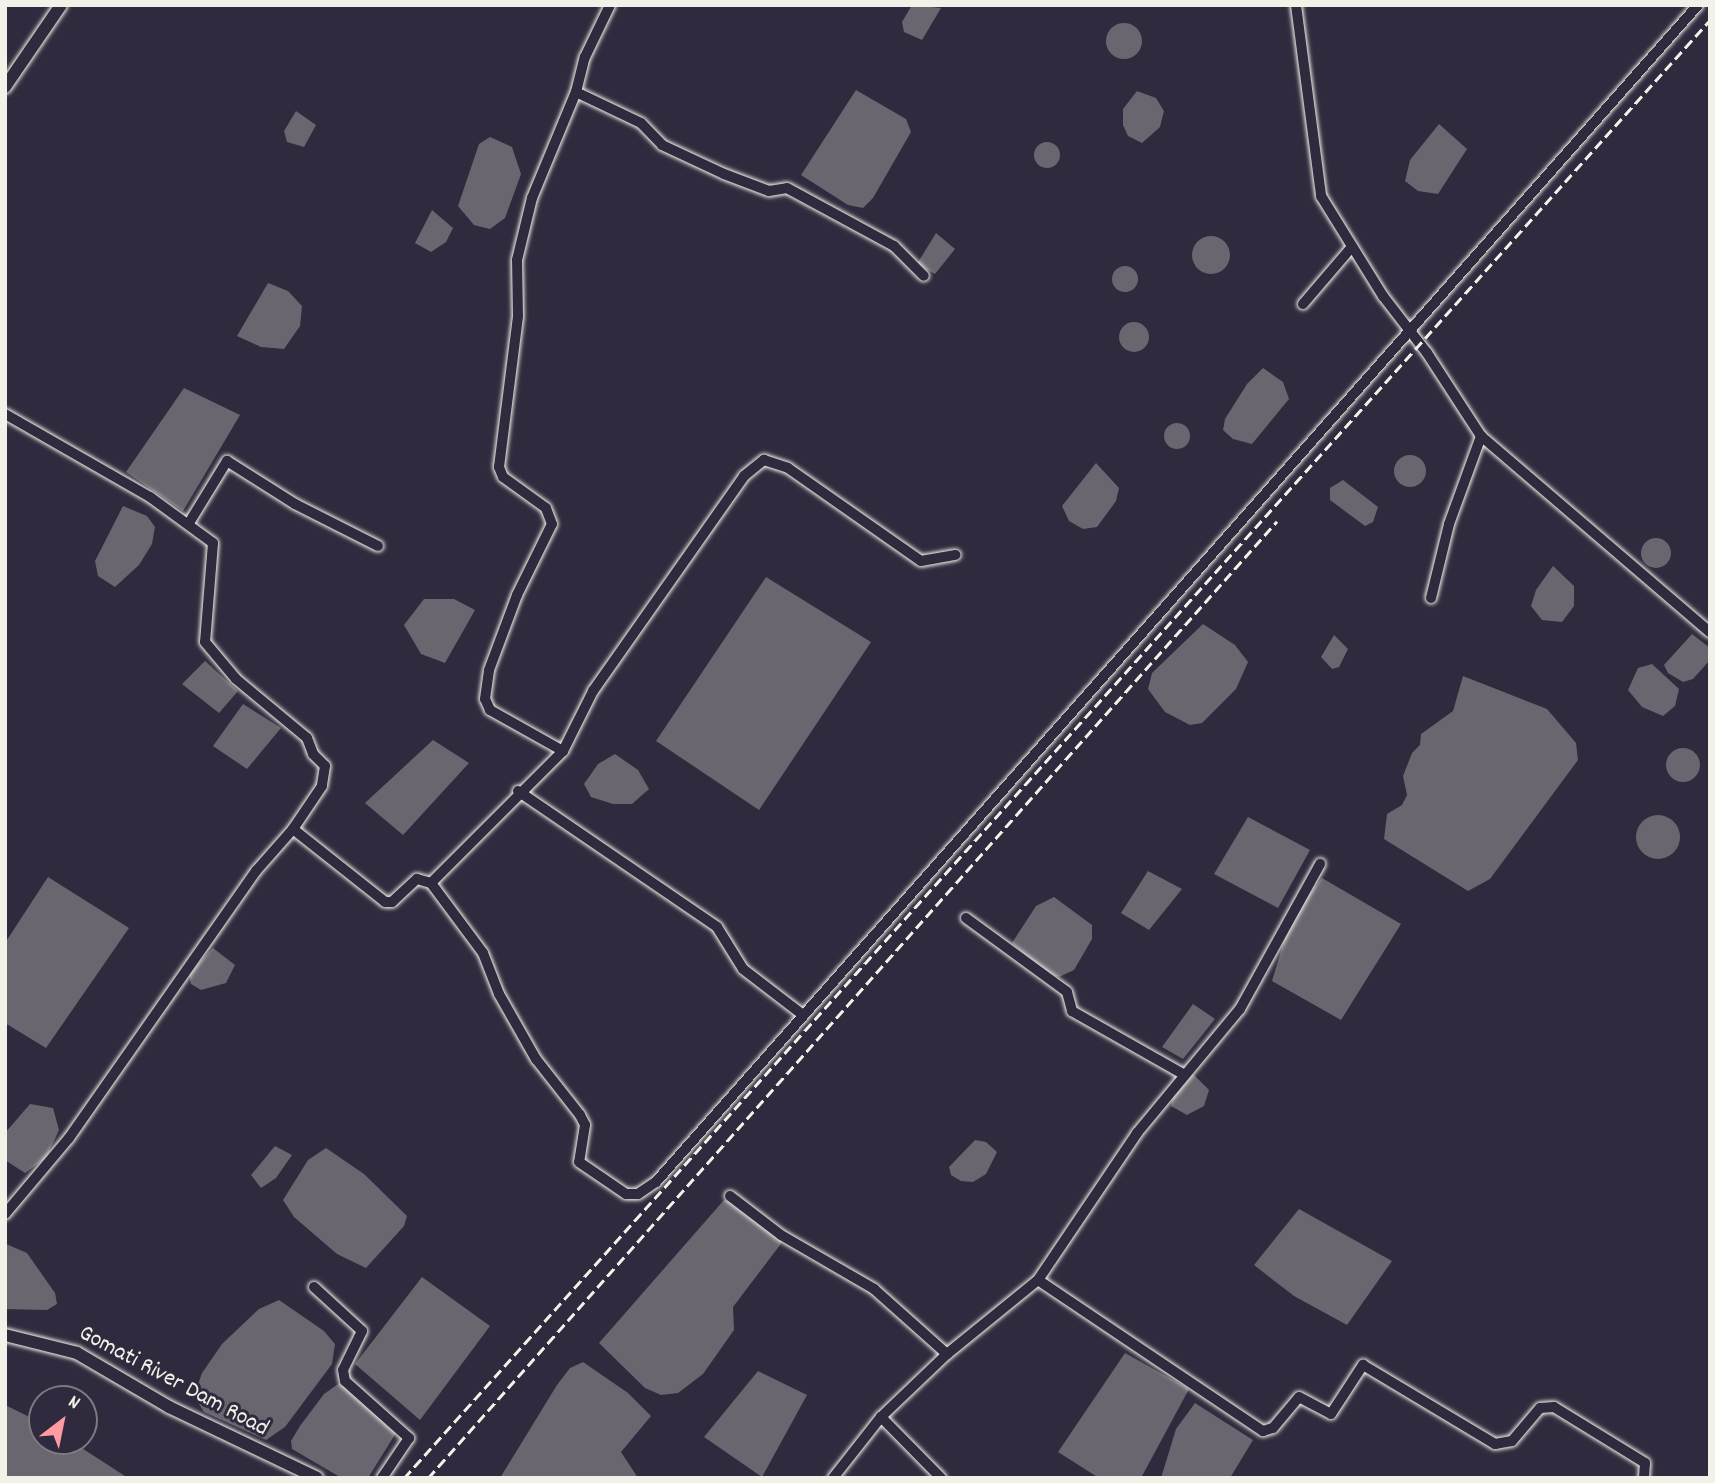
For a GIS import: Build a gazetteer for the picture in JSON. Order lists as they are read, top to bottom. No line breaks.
{"streets":{"main road":["Gomati River Dam Road"]},"north":"top right"}
